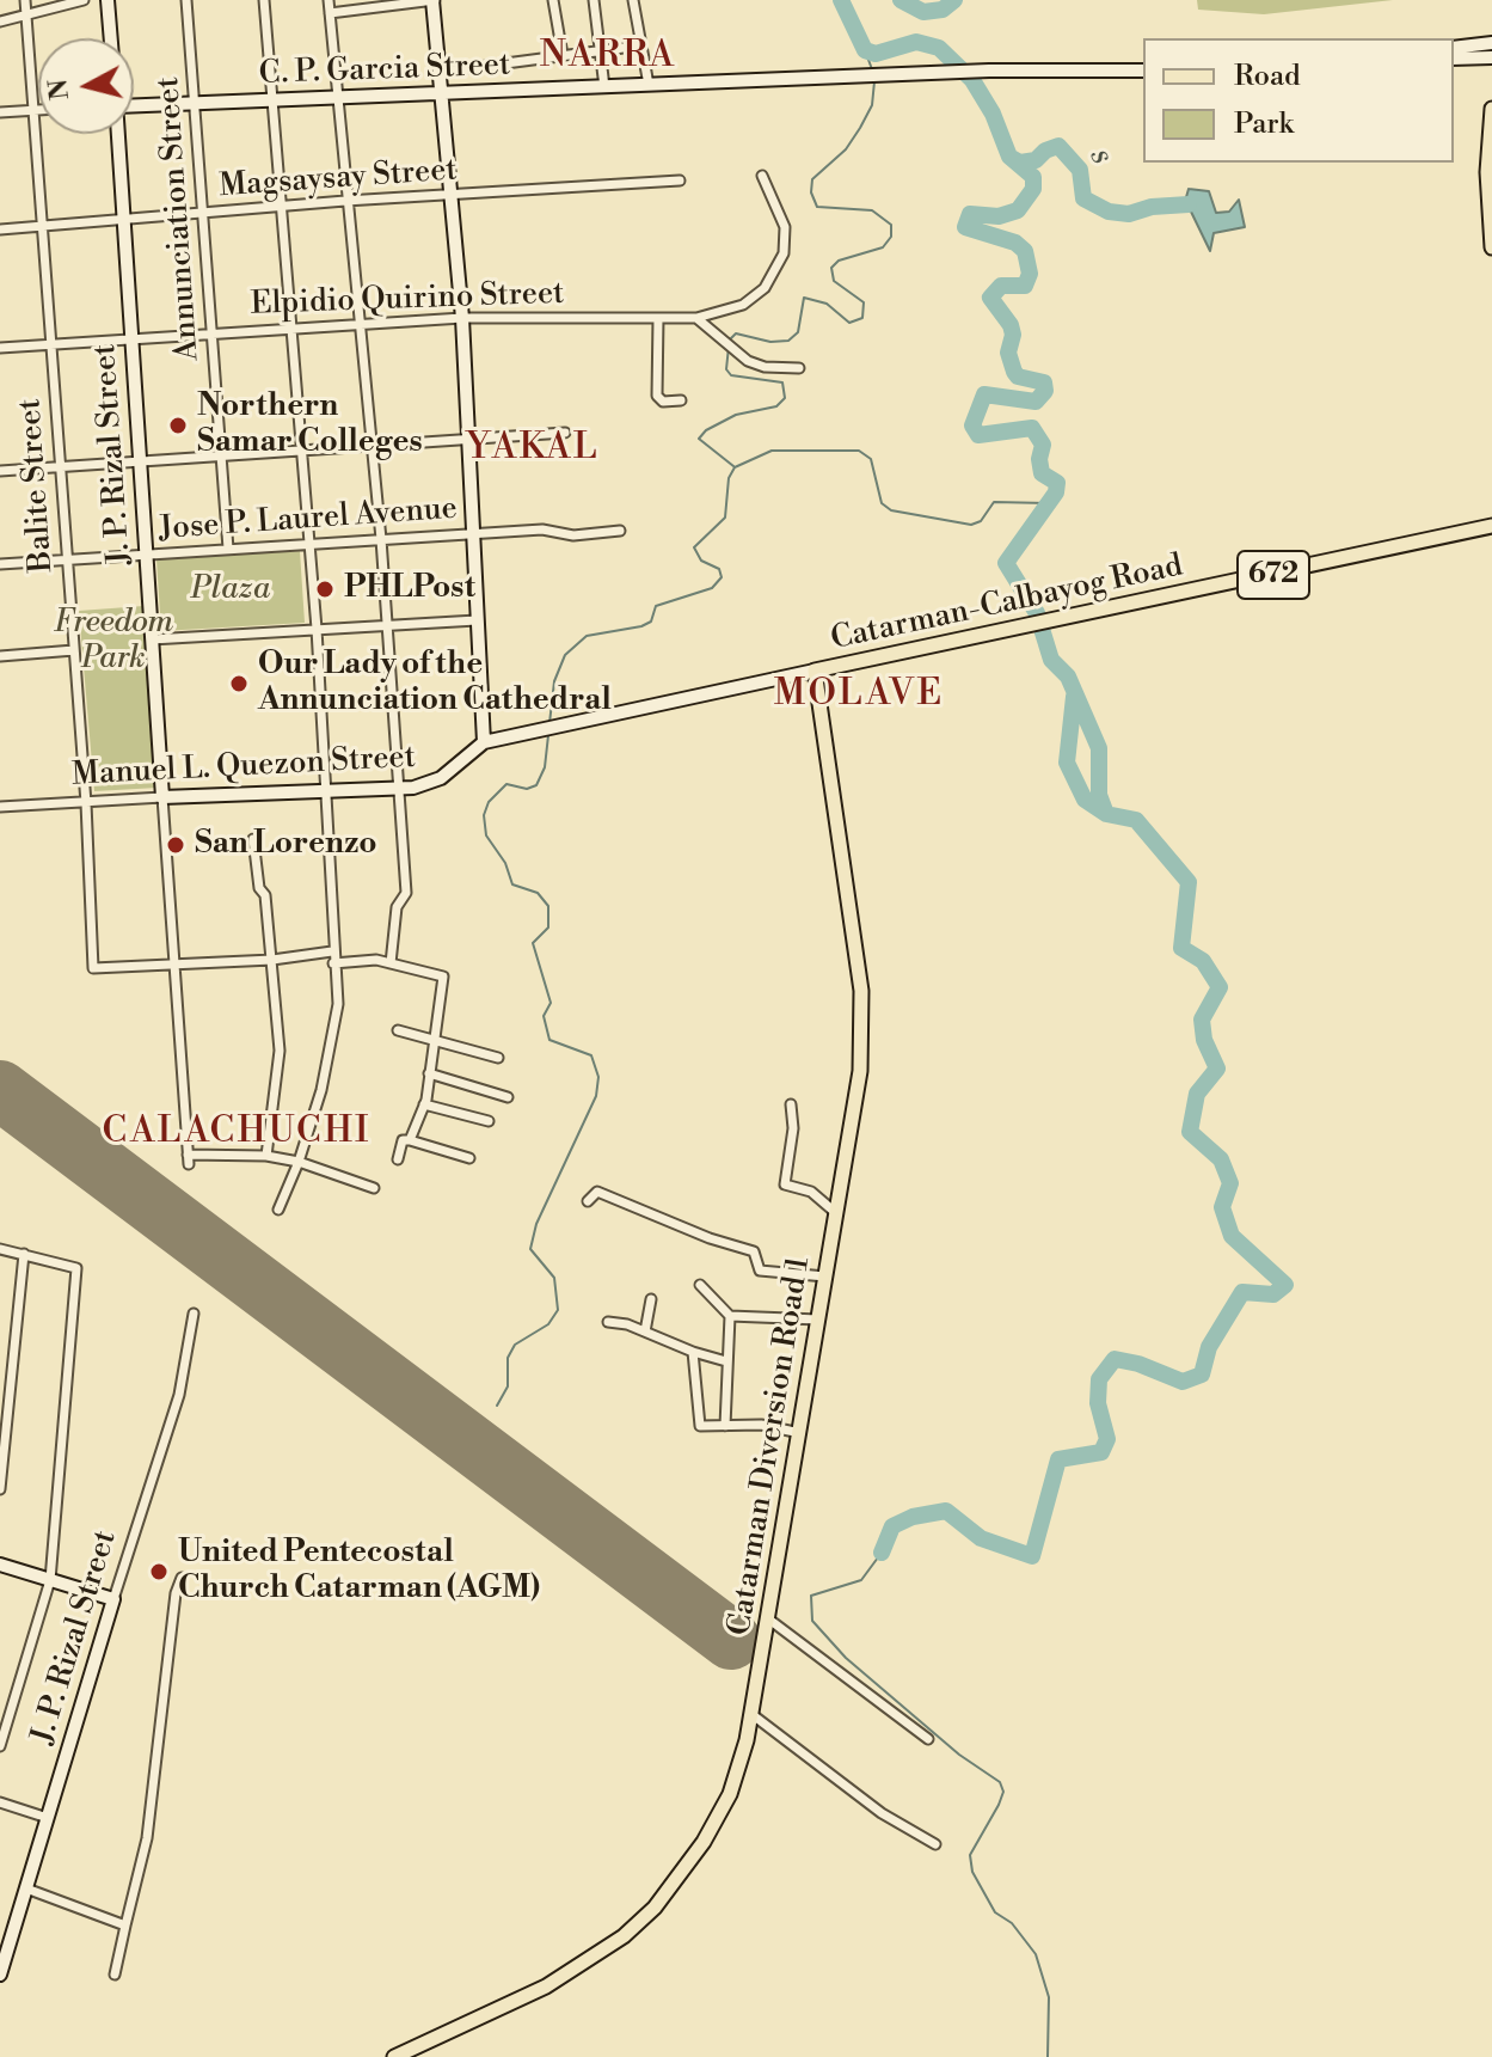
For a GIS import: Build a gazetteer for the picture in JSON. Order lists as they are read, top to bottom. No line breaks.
{"streets":{"main road":["C. P. Garcia Street","J. P. Rizal Street","672","Catarman-Calbayog Road","Manuel L. Quezon Street","Catarman Diversion Road 1"],"street":["Magsaysay Street","Annunciation Street","Elpidio Quirino Street","Balite Street","Jose P. Laurel Avenue"]},"crossings":[["C. P. Garcia Street","Annunciation Street"],["Magsaysay Street","Annunciation Street"],["Magsaysay Street","J. P. Rizal Street"],["Magsaysay Street","Balite Street"],["Annunciation Street","Elpidio Quirino Street"],["Annunciation Street","Jose P. Laurel Avenue"],["Elpidio Quirino Street","J. P. Rizal Street"],["Elpidio Quirino Street","Balite Street"],["J. P. Rizal Street","Balite Street"],["J. P. Rizal Street","Jose P. Laurel Avenue"],["J. P. Rizal Street","Manuel L. Quezon Street"],["Balite Street","Jose P. Laurel Avenue"],["Balite Street","Manuel L. Quezon Street"],["Catarman-Calbayog Road","Manuel L. Quezon Street"],["Catarman-Calbayog Road","Catarman Diversion Road 1"]],"districts":["NARRA","YAKAL","MOLAVE","CALACHUCHI"],"water":["s"],"parks":["Plaza","Freedom Park"],"places":["Northern Samar Colleges","PHLPost","Our Lady of the Annunciation Cathedral","San Lorenzo","United Pentecostal Church Catarman (AGM)"],"legend":["Road","Park"],"north":"left"}
